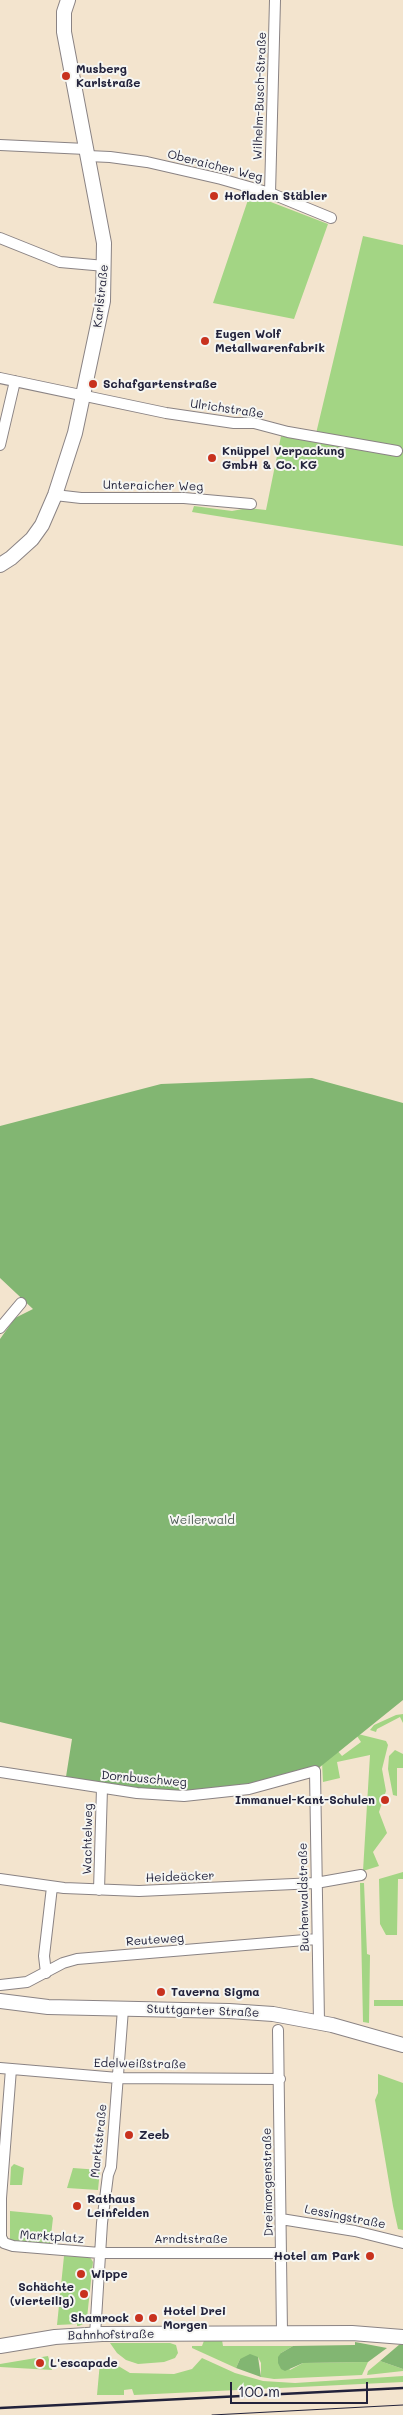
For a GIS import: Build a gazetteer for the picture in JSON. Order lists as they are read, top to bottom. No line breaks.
{"streets":{"main road":["Karlstraße","Stuttgarter Straße","Bahnhofstraße"],"street":["Wilhelm-Busch-Straße","Oberaicher Weg","Ulrichstraße","Unteraicher Weg","Dornbuschweg","Wachtelweg","Heideäcker","Buchenwaldstraße","Reuteweg","Edelweißstraße","Marktstraße","Dreimorgenstraße","Lessingstraße","Marktplatz","Arndtstraße"]},"crossings":[["Wilhelm-Busch-Straße","Oberaicher Weg"],["Oberaicher Weg","Karlstraße"],["Karlstraße","Ulrichstraße"],["Karlstraße","Unteraicher Weg"],["Dornbuschweg","Wachtelweg"],["Dornbuschweg","Buchenwaldstraße"],["Wachtelweg","Heideäcker"],["Heideäcker","Buchenwaldstraße"],["Buchenwaldstraße","Reuteweg"],["Buchenwaldstraße","Stuttgarter Straße"],["Stuttgarter Straße","Marktstraße"],["Edelweißstraße","Marktstraße"],["Edelweißstraße","Dreimorgenstraße"],["Marktstraße","Marktplatz"],["Marktstraße","Arndtstraße"],["Marktstraße","Bahnhofstraße"],["Dreimorgenstraße","Lessingstraße"],["Dreimorgenstraße","Arndtstraße"],["Dreimorgenstraße","Bahnhofstraße"],["Marktplatz","Arndtstraße"]],"parks":["Weilerwald"],"places":["Musberg Karlstraße","Hofladen Stäbler","Eugen Wolf Metallwarenfabrik","Schafgartenstraße","Knüppel Verpackung GmbH & Co. KG","Immanuel-Kant-Schulen","Taverna Sigma","Zeeb","Rathaus Leinfelden","Hotel am Park","Wippe","Schächte (vierteilig)","Shamrock","Hotel Drei Morgen","L'escapade"],"scale_bar":"100 m"}
